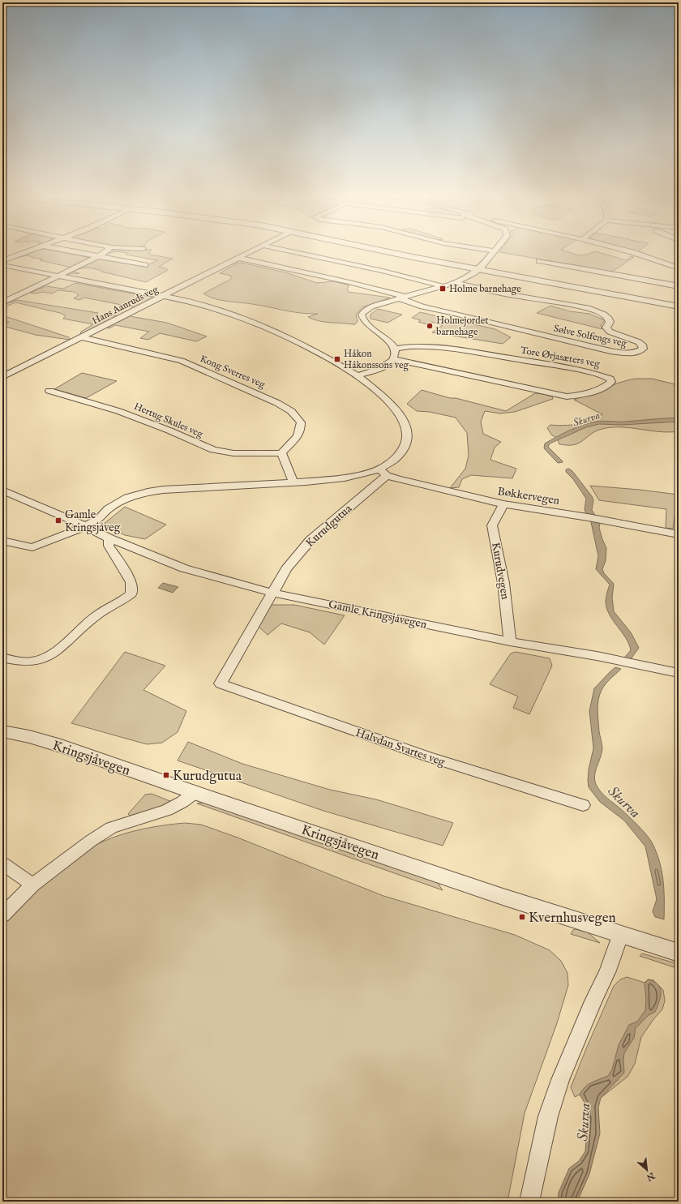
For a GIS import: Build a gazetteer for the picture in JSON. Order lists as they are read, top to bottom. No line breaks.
{"streets":{"street":["Hans Aanruds veg","Sølve Solfengs veg","Tore Ørjasæters veg","Kong Sverres veg","Hertug Skules veg","Bøkkervegen","Kurudgutua","Kurudvegen","Gamle Kringsjåvegen","Halvdan Svartes veg","Kringsjåvegen"]},"crossings":[["Hans Aanruds veg","Sølve Solfengs veg"],["Hans Aanruds veg","Kong Sverres veg"],["Kong Sverres veg","Hertug Skules veg"],["Bøkkervegen","Kurudgutua"],["Bøkkervegen","Kurudvegen"],["Kurudgutua","Gamle Kringsjåvegen"],["Kurudgutua","Halvdan Svartes veg"],["Kurudvegen","Gamle Kringsjåvegen"]],"water":["Skurva"],"places":{"transit":["Holme barnehage","Håkon Håkonssons veg","Gamle Kringsjåveg","Kurudgutua","Kvernhusvegen"],"other":["Holmejordet barnehage"]},"north":"bottom right"}
